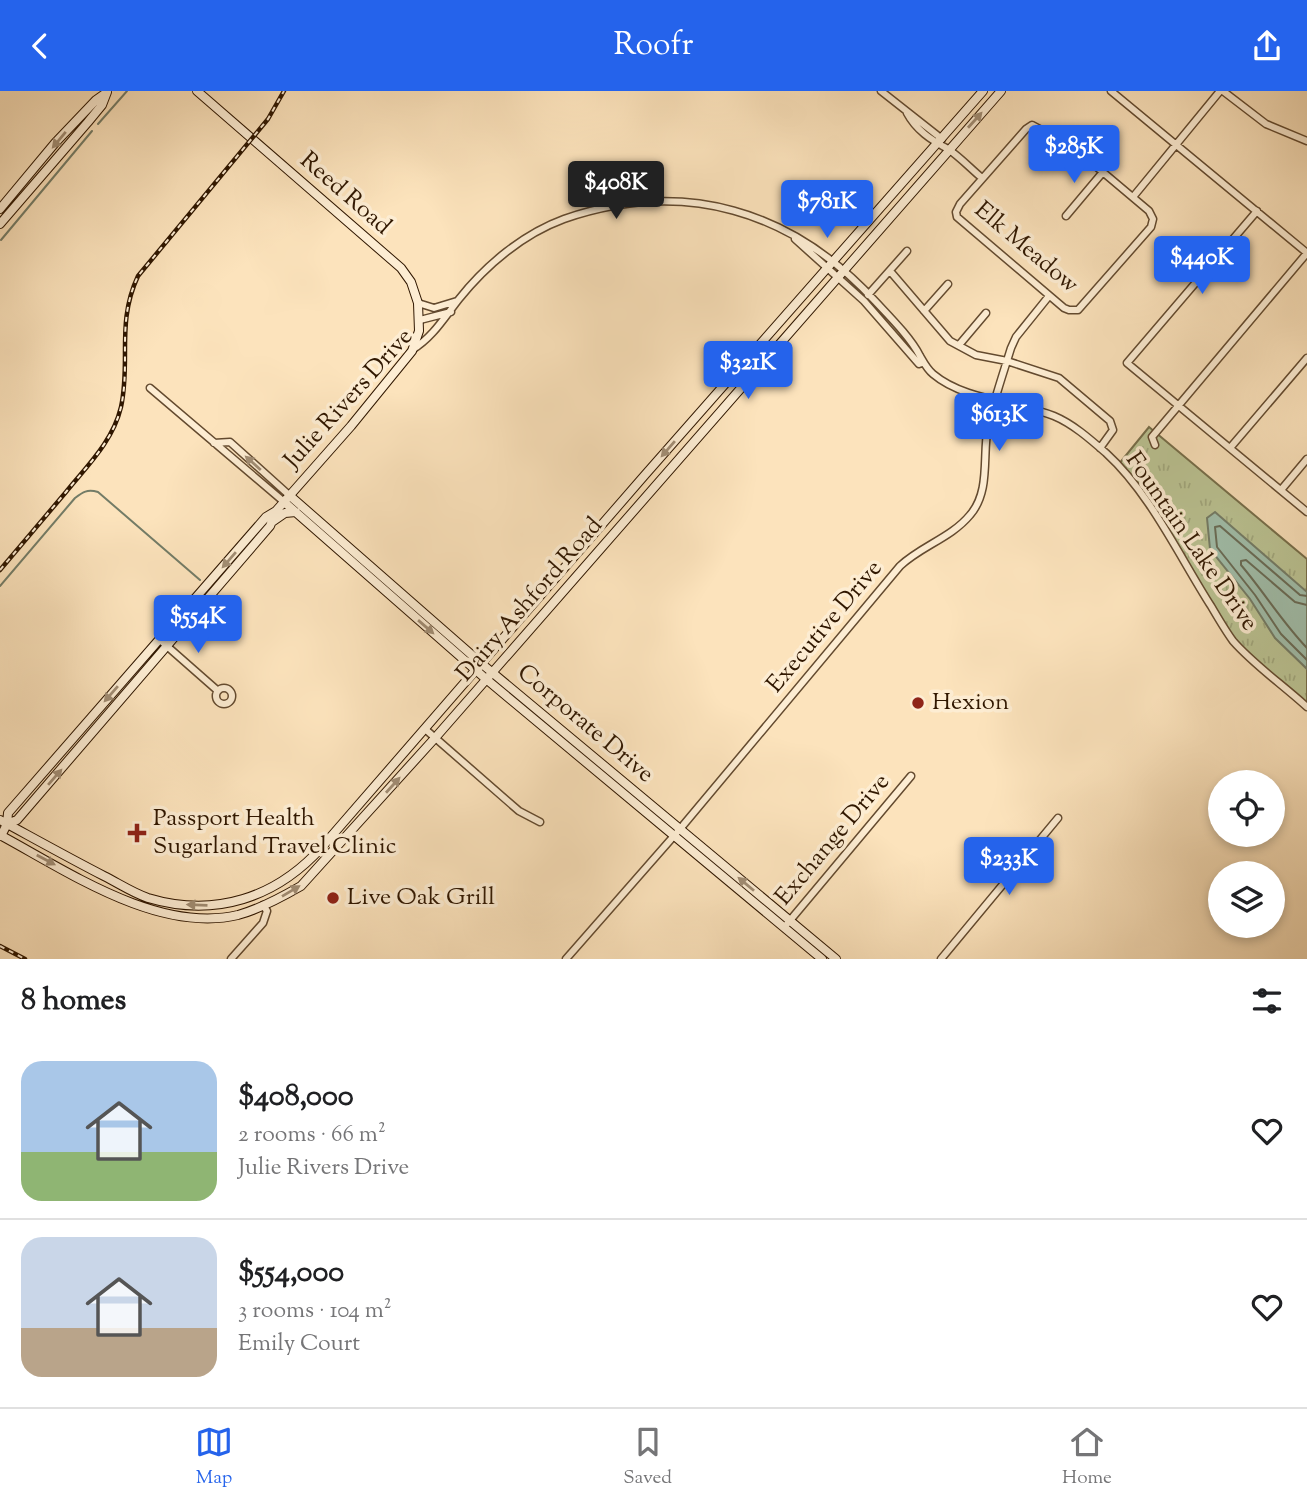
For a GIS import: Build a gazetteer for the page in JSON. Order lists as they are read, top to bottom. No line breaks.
{"streets":{"main road":["Reed Road","Julie Rivers Drive","Dairy Ashford Road","Corporate Drive"],"street":["Elk Meadow","Fountain Lake Drive","Executive Drive","Exchange Drive"]},"crossings":[["Reed Road","Julie Rivers Drive"],["Elk Meadow","Executive Drive"],["Julie Rivers Drive","Fountain Lake Drive"],["Julie Rivers Drive","Dairy Ashford Road"],["Julie Rivers Drive","Corporate Drive"],["Fountain Lake Drive","Dairy Ashford Road"],["Fountain Lake Drive","Executive Drive"],["Dairy Ashford Road","Corporate Drive"],["Executive Drive","Corporate Drive"],["Corporate Drive","Exchange Drive"]],"places":{"other":["Hexion","Live Oak Grill"],"health":["Passport Health Sugarland Travel Clinic"]},"page":{"header":"Roofr","price":["$285K","$408K","$781K","$440K","$321K","$613K","$554K","$233K"],"heading":"8 homes","list":[{"name":"$408,000","note":"2 rooms · 66 m² · Julie Rivers Drive"},{"name":"$554,000","note":"3 rooms · 104 m² · Emily Court"}],"tabs":["Map","Saved","Home"]}}
